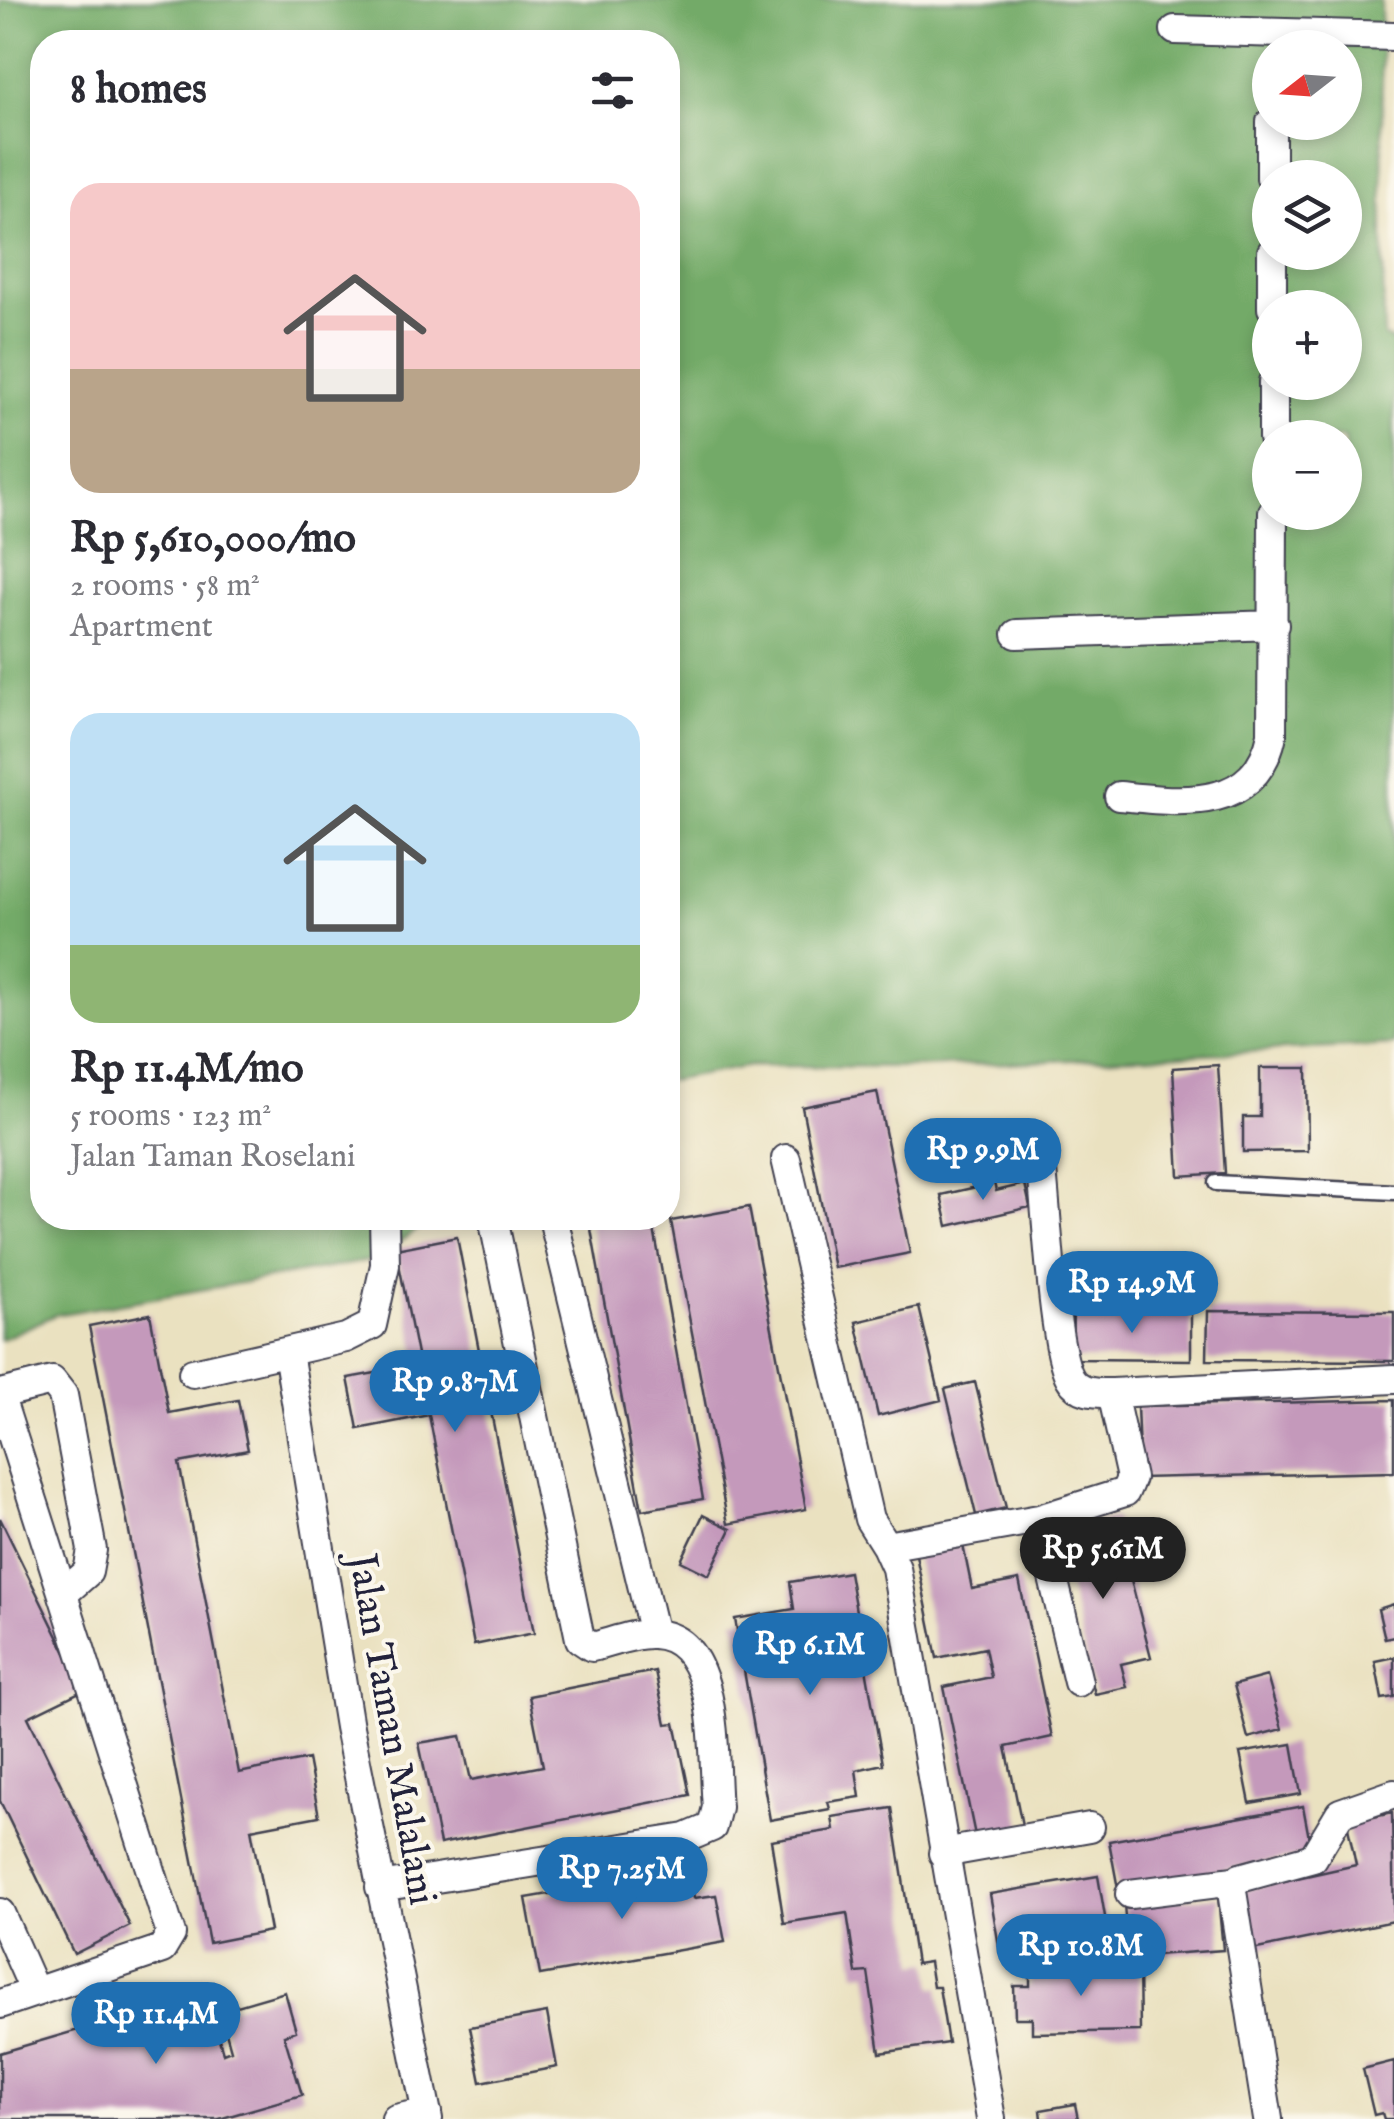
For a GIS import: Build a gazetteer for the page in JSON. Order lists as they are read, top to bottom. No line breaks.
{"streets":{"street":["Jalan Taman Malalani"]},"north":"left","page":{"map_buttons":["+","−"],"heading":"8 homes","list":[{"name":"Rp 5,610,000/mo","note":"2 rooms · 58 m² · Apartment"},{"name":"Rp 11.4M/mo","note":"5 rooms · 123 m² · Jalan Taman Roselani"}],"price":["Rp 9.9M","Rp 14.9M","Rp 9.87M","Rp 5.61M","Rp 6.1M","Rp 7.25M","Rp 10.8M","Rp 11.4M"]}}
